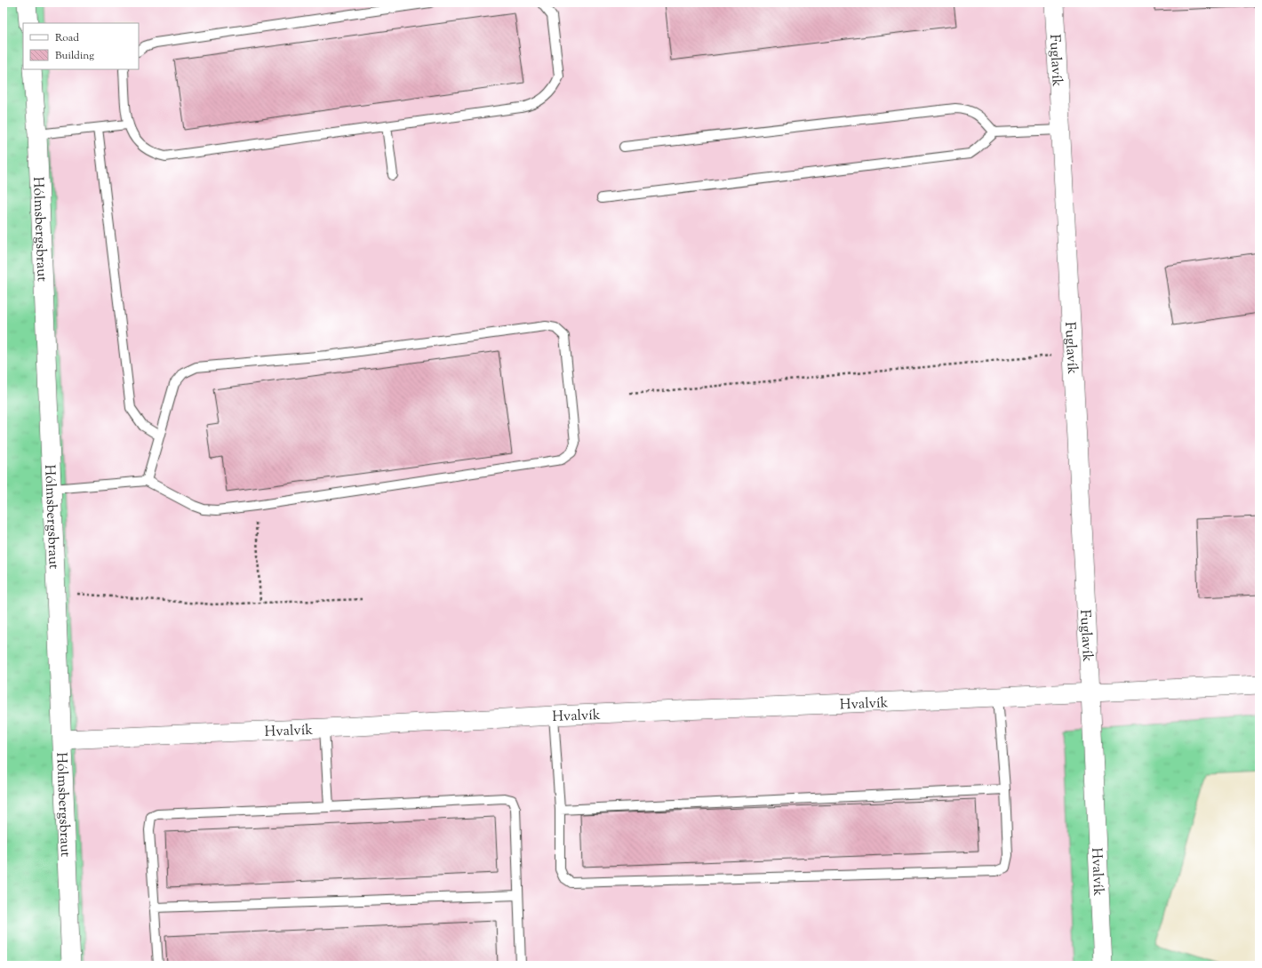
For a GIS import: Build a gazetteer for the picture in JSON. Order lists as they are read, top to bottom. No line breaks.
{"streets":{"street":["Fuglavík","Hólmsbergsbraut","Hvalvík"]},"crossings":[["Fuglavík","Hvalvík"],["Hólmsbergsbraut","Hvalvík"]],"legend":["Road","Building"]}
